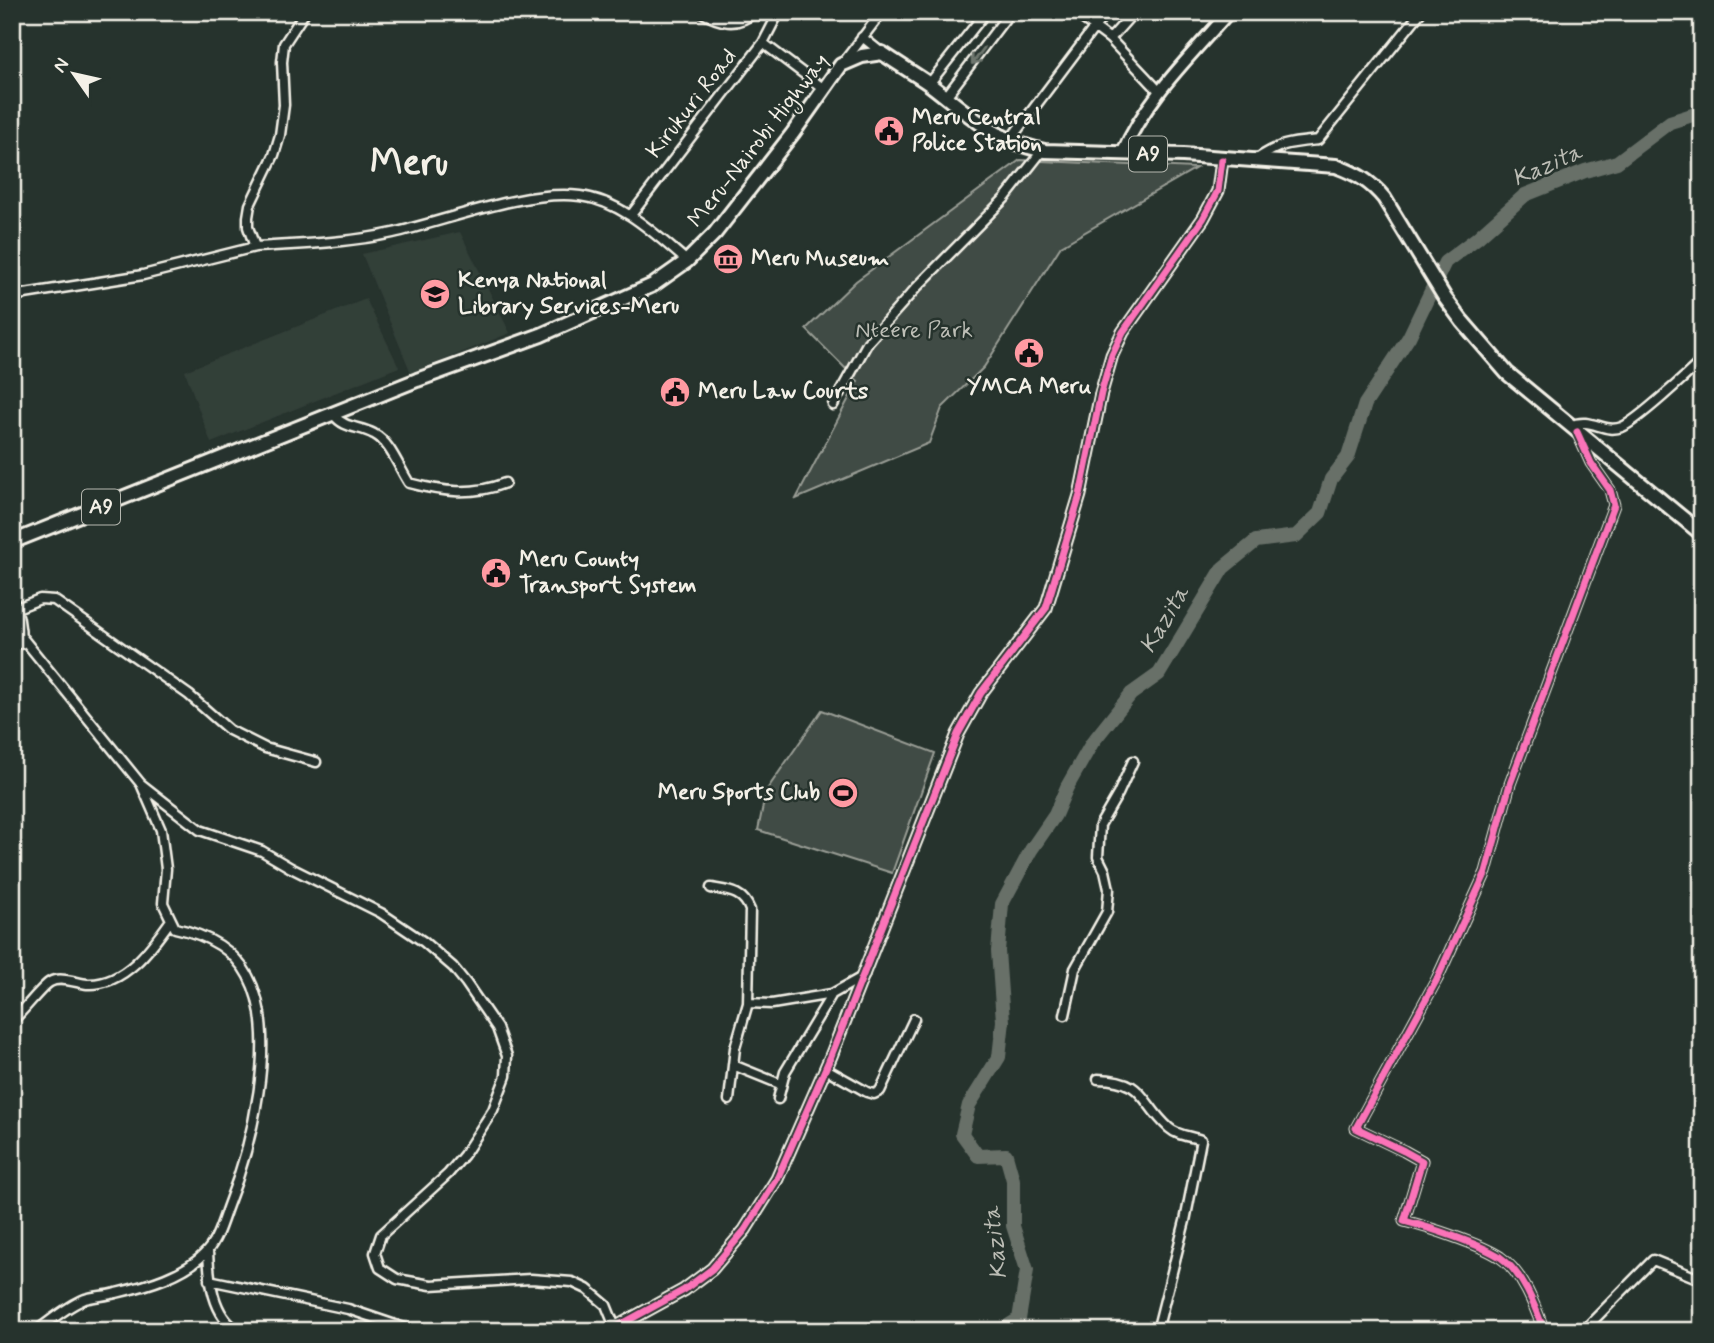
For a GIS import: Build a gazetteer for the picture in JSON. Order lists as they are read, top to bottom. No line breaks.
{"streets":{"highway":["Meru-Nairobi Highway","A9"],"street":["Kirukuri Road"]},"crossings":[["Meru-Nairobi Highway","A9"]],"districts":["Meru"],"water":["Kazita"],"parks":["Nteere Park"],"places":{"public building":["Meru Central Police Station","YMCA Meru","Meru Law Courts","Meru County Transport System"],"museum":["Meru Museum"],"school or university":["Kenya National Library Services-Meru"],"sports":["Meru Sports Club"]},"north":"top left"}
